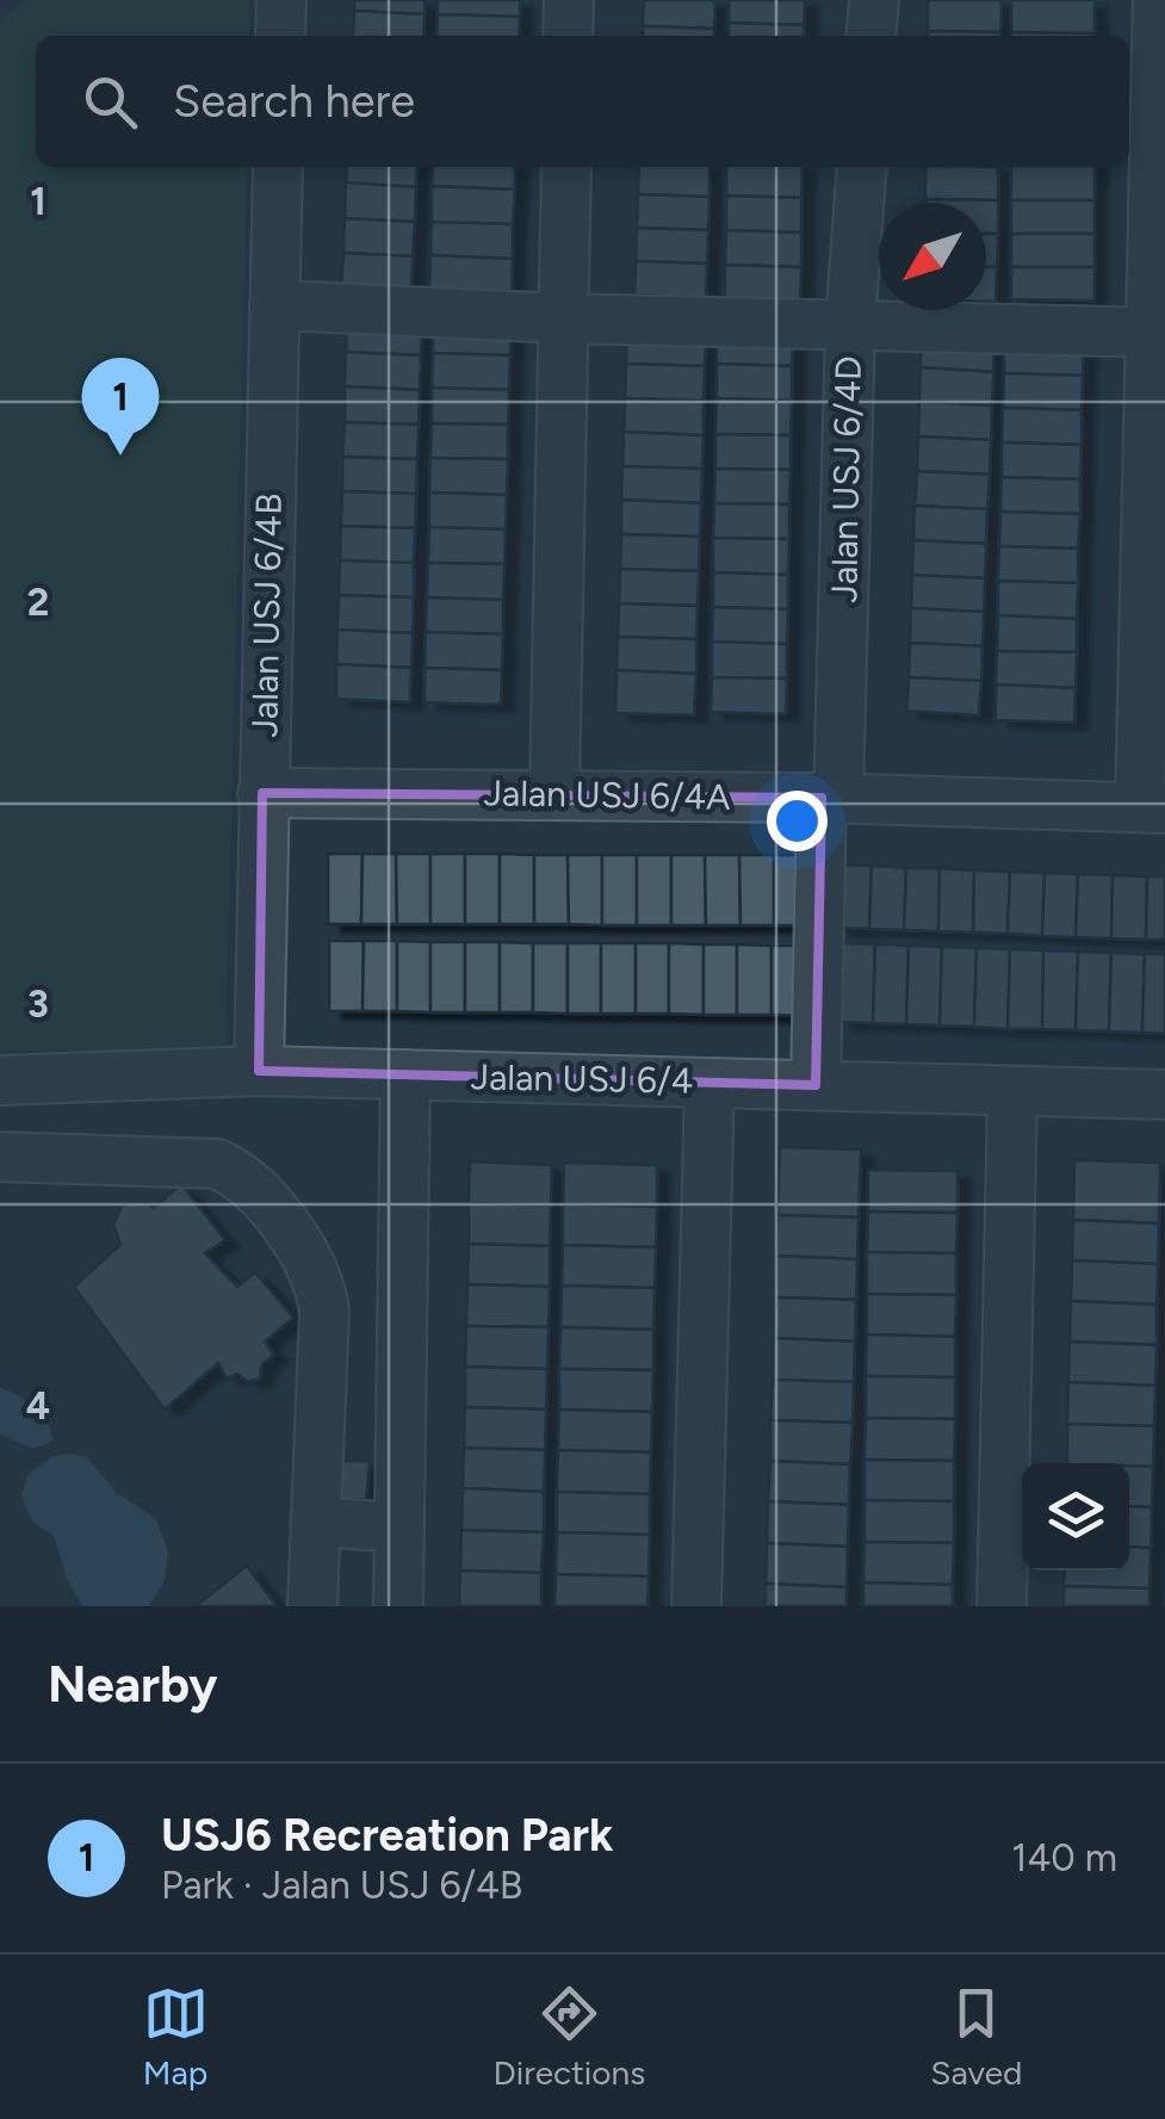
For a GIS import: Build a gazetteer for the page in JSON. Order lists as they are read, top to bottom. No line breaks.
{"streets":{"street":["Jalan USJ 6/4D","Jalan USJ 6/4B","Jalan USJ 6/4A","Jalan USJ 6/4"]},"crossings":[["Jalan USJ 6/4D","Jalan USJ 6/4A"],["Jalan USJ 6/4D","Jalan USJ 6/4"],["Jalan USJ 6/4B","Jalan USJ 6/4A"],["Jalan USJ 6/4B","Jalan USJ 6/4"]],"north":"bottom left","page":{"search":"Search here","pins":"1","heading":"Nearby","list":[{"mark":"1","name":"USJ6 Recreation Park","note":"Park · Jalan USJ 6/4B","value":"140 m"}],"nav":["Map","Directions","Saved"]},"grid":{"rows":["1","2","3","4"]}}
